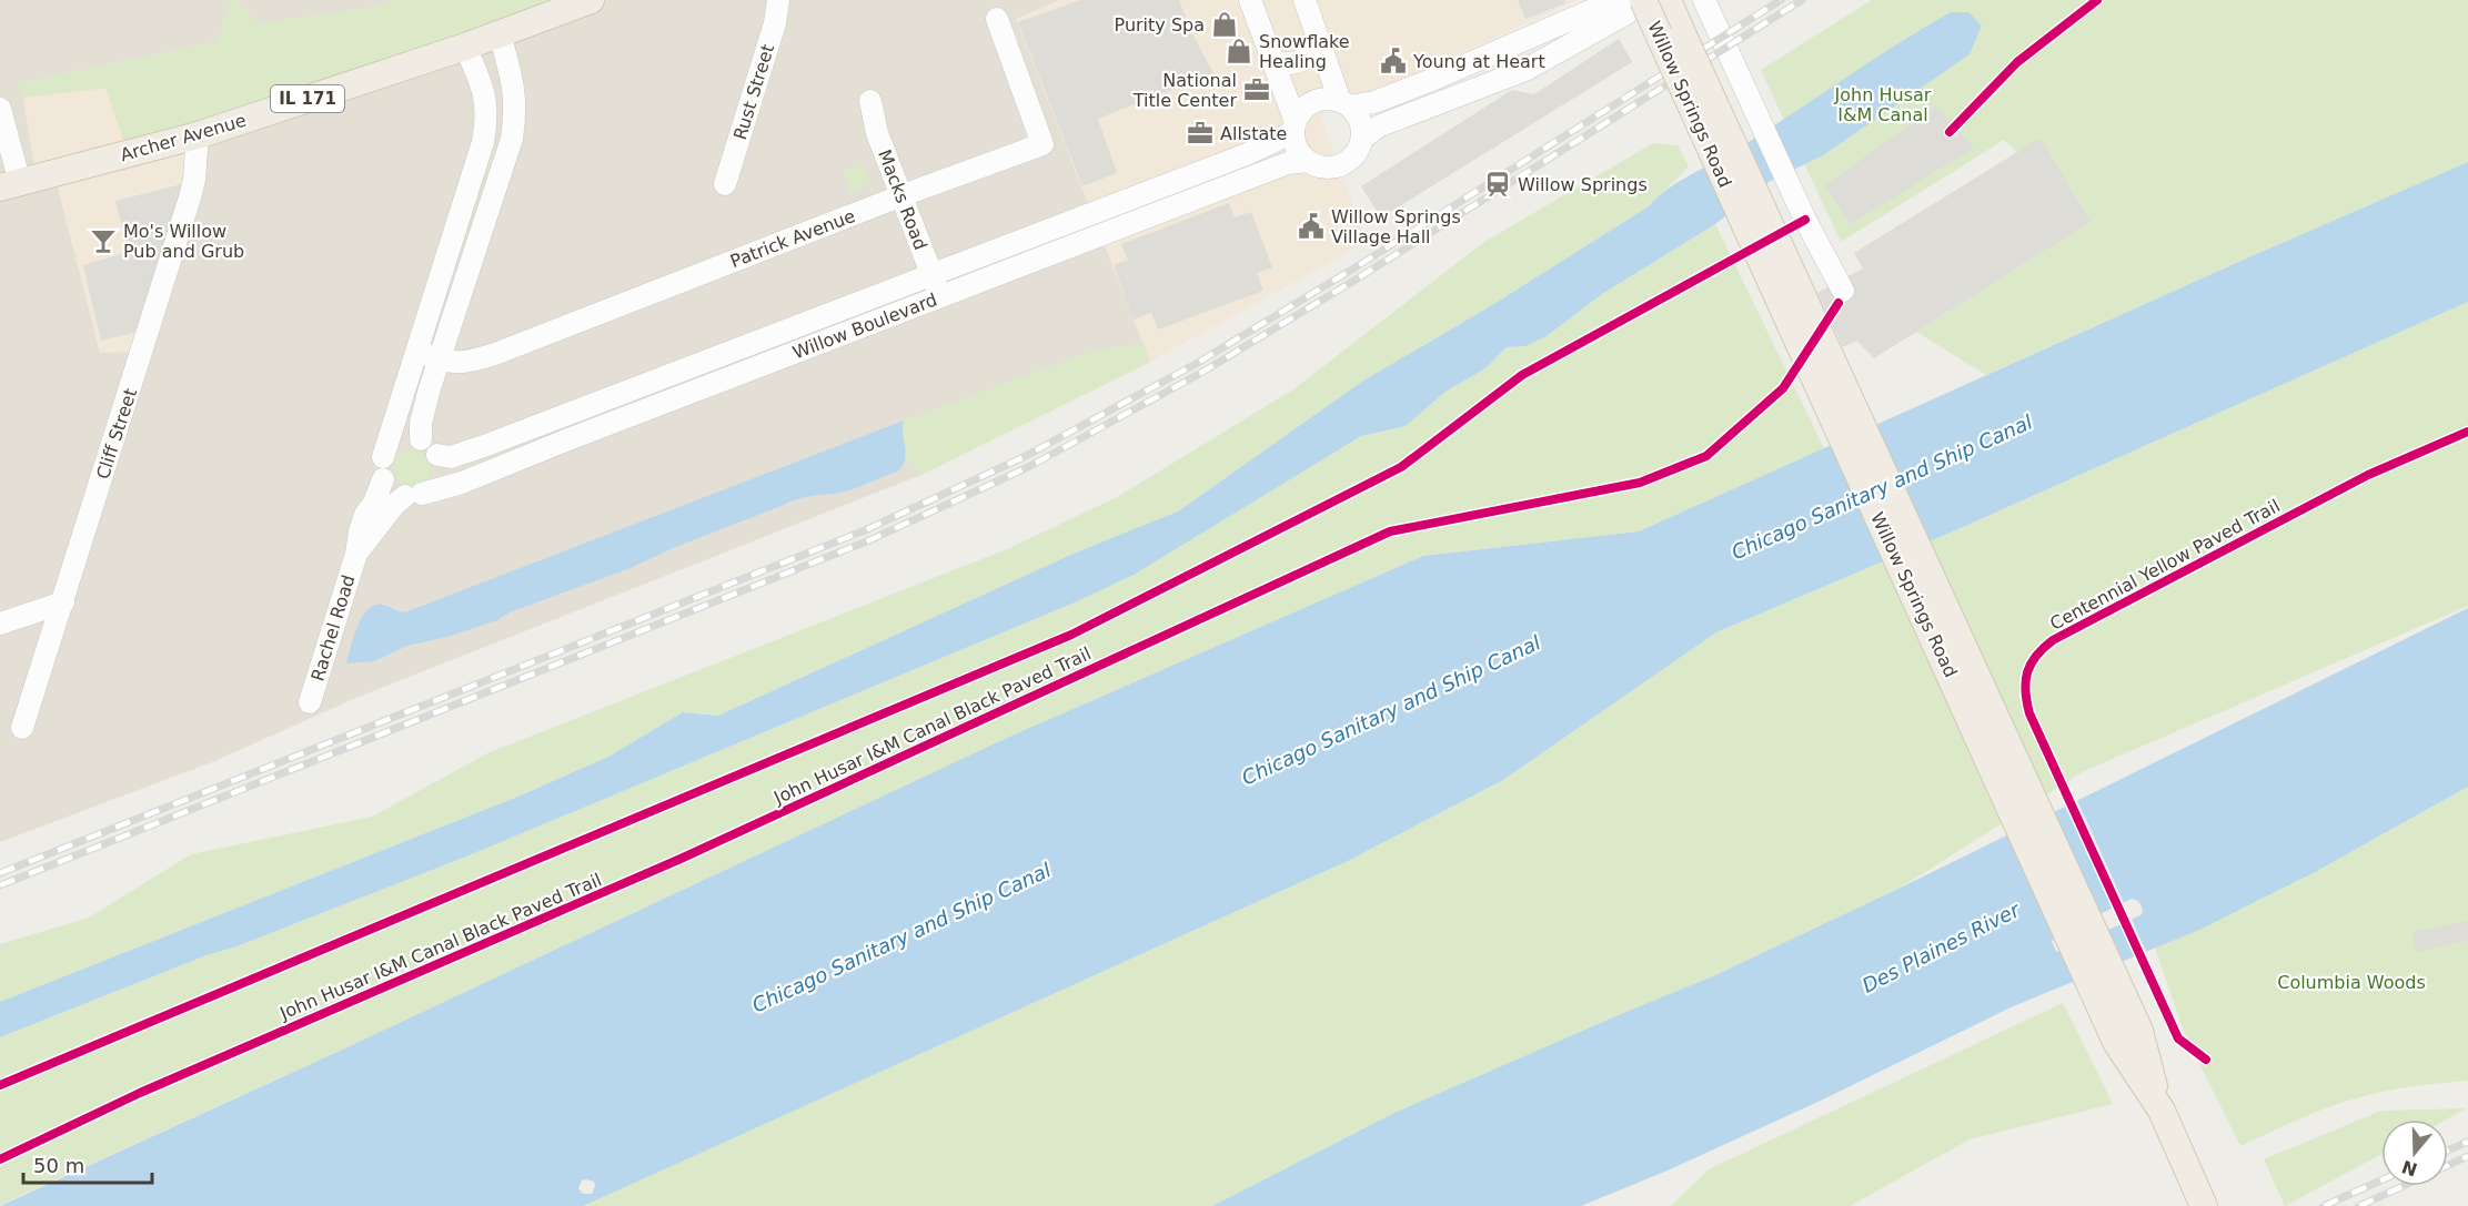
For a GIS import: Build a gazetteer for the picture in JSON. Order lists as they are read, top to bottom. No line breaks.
{"streets":{"main road":["IL 171","Willow Springs Road","Archer Avenue"],"street":["Rust Street","Macks Road","Patrick Avenue","Willow Boulevard","Cliff Street","Rachel Road"],"cycle path":["Centennial Yellow Paved Trail","John Husar I&M Canal Black Paved Trail"]},"crossings":[["Archer Avenue","Cliff Street"],["Macks Road","Patrick Avenue"],["Macks Road","Willow Boulevard"],["Willow Boulevard","Rachel Road"]],"water":["Chicago Sanitary and Ship Canal","Des Plaines River"],"parks":["John Husar I&M Canal","Columbia Woods"],"places":{"shop":["Purity Spa","Snowflake Healing"],"public building":["Young at Heart","Willow Springs Village Hall"],"office":["National Title Center","Allstate"],"station":["Willow Springs"],"bar":["Mo's Willow Pub and Grub"]},"scale_bar":"50 m","north":"bottom"}
